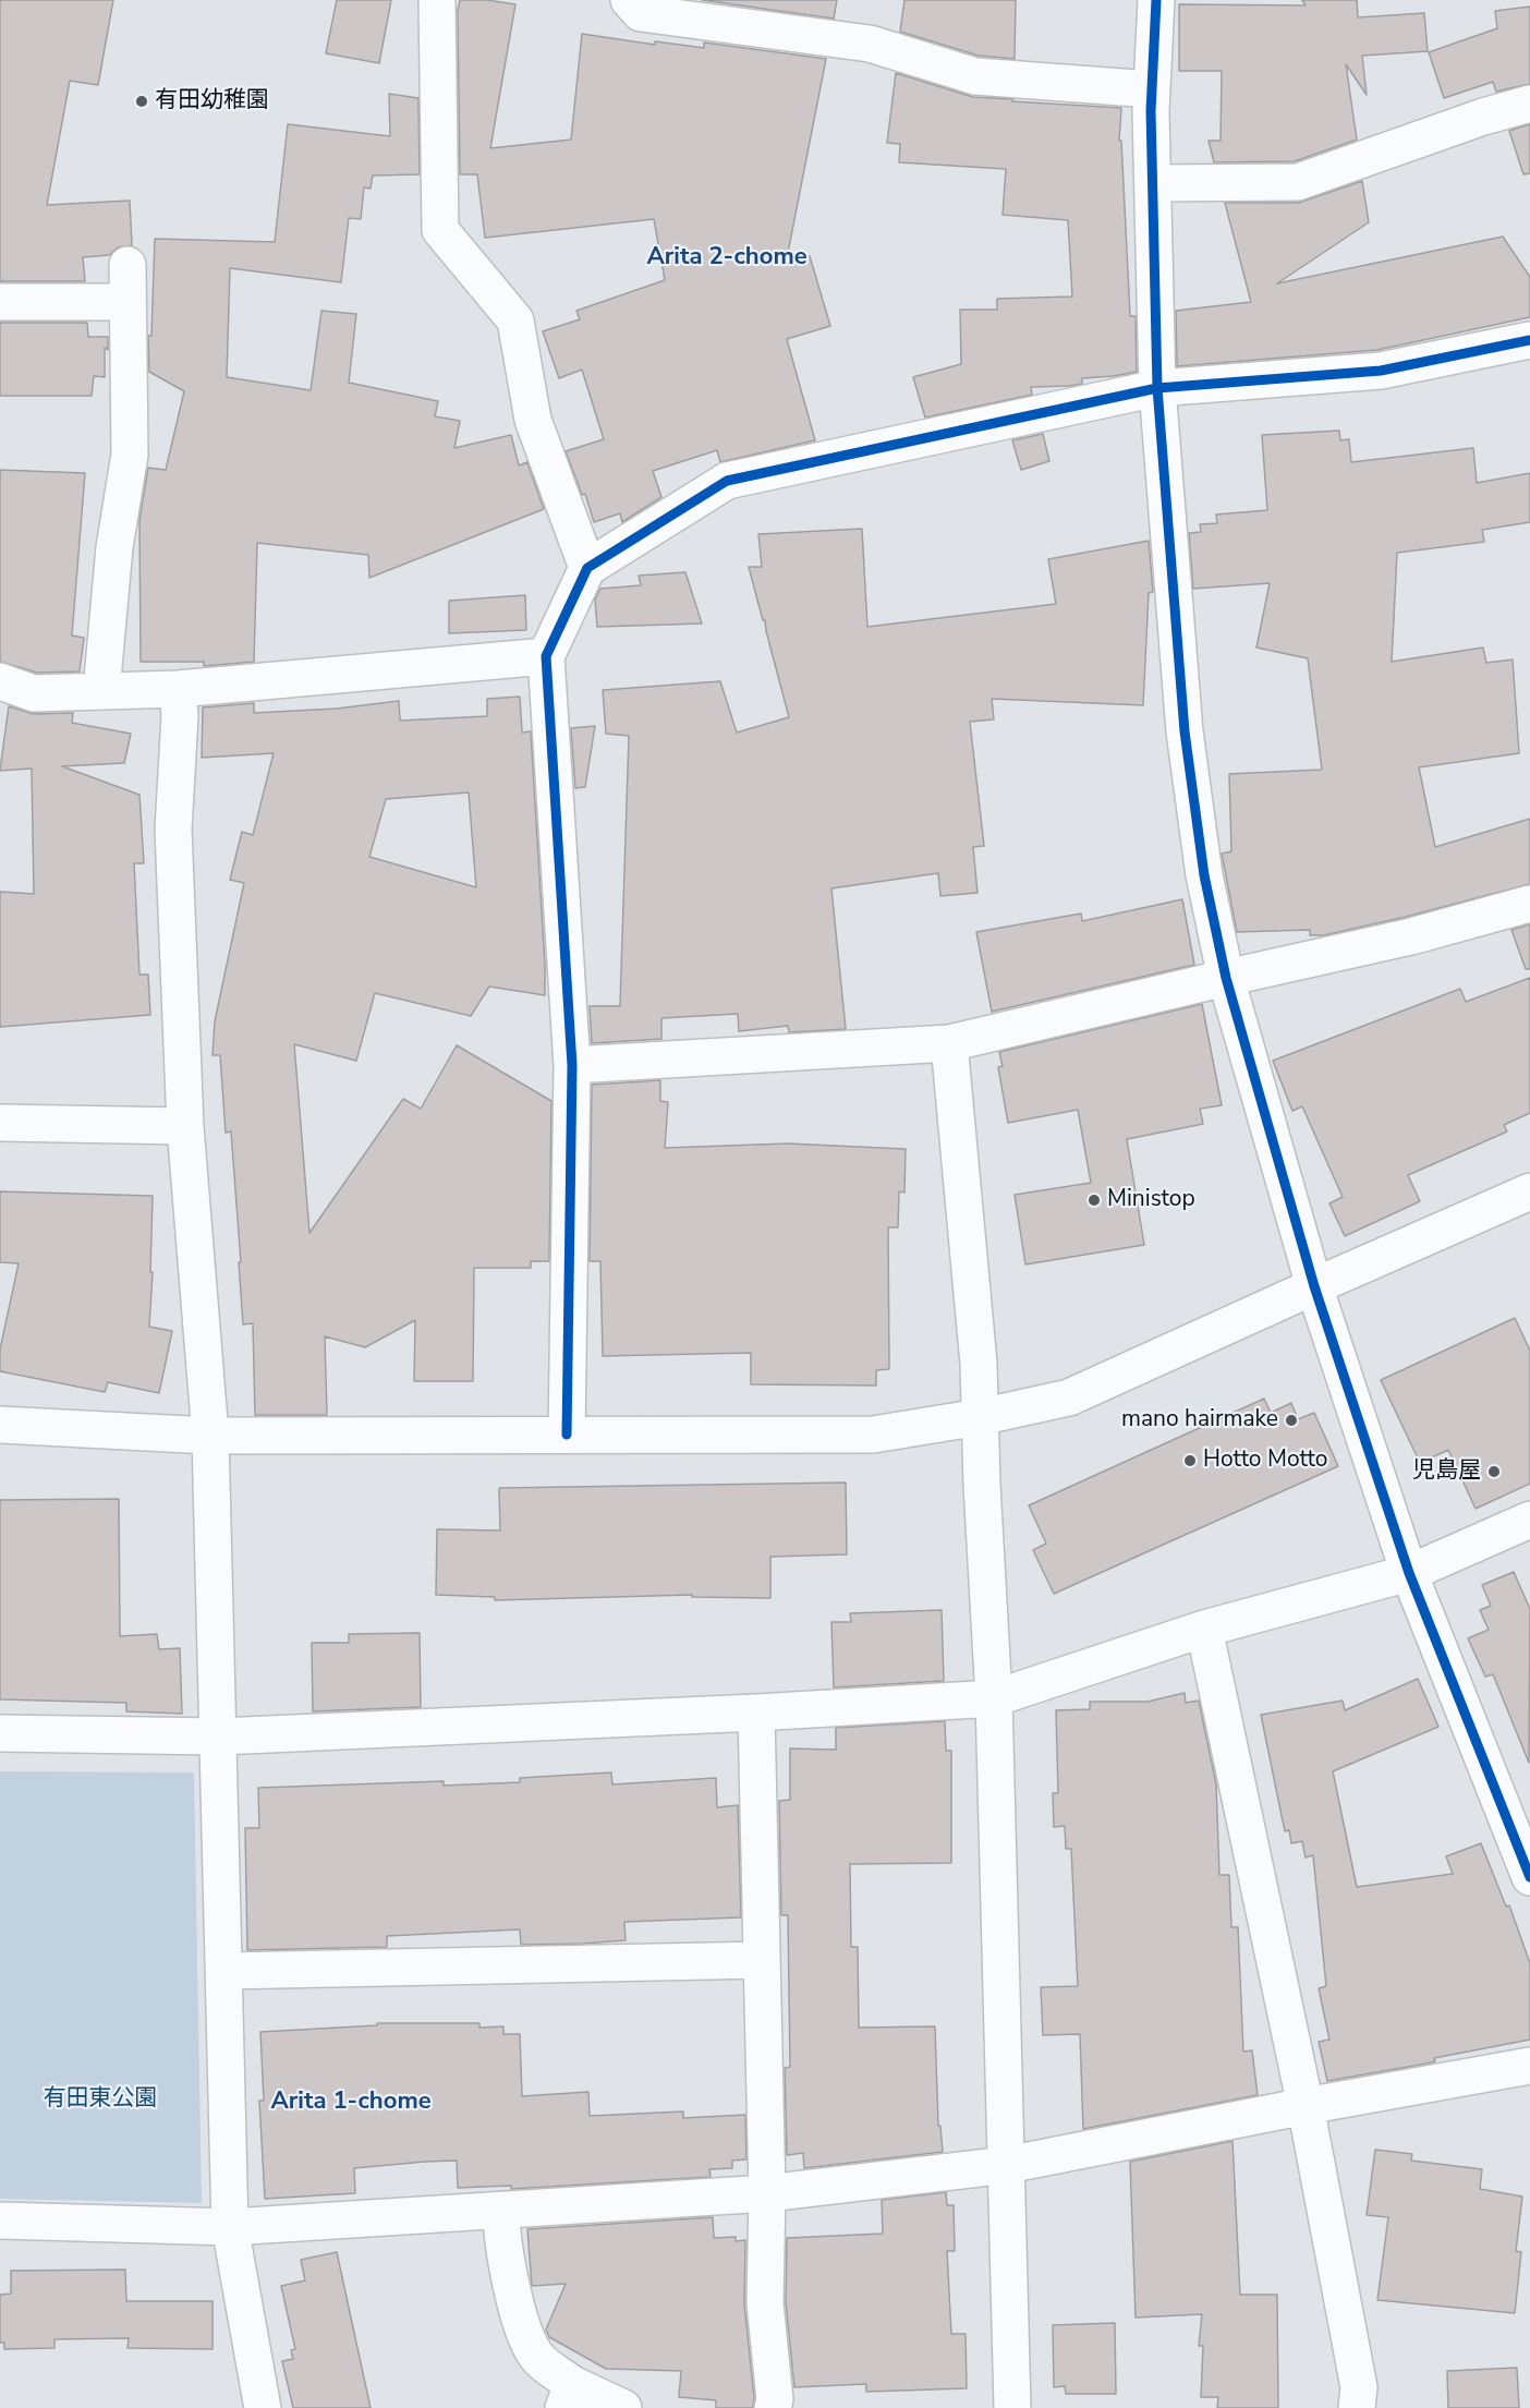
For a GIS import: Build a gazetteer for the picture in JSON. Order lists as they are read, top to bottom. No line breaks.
{"districts":["Arita 2-chome","Arita 1-chome"],"parks":["有田東公園"],"places":["有田幼稚園","Ministop","mano hairmake","Hotto Motto","児島屋"]}
